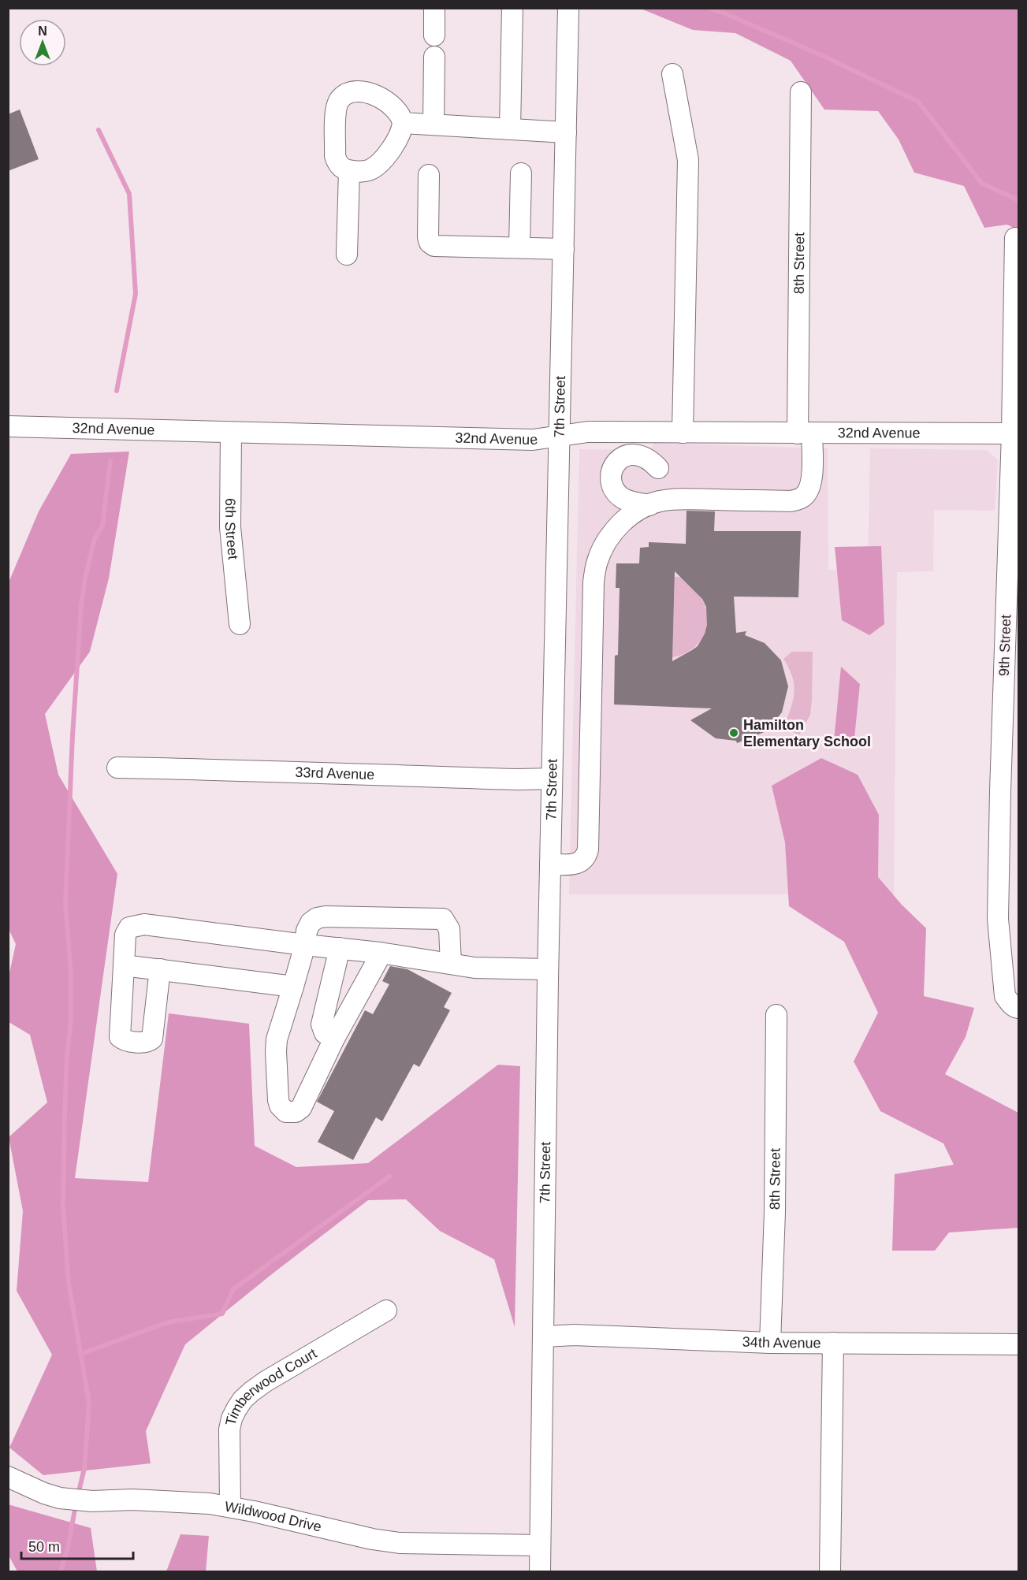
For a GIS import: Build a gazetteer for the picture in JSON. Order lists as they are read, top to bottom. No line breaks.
{"streets":{"street":["8th Street","7th Street","32nd Avenue","6th Street","9th Street","33rd Avenue","34th Avenue","Timberwood Court","Wildwood Drive"]},"crossings":[["8th Street","32nd Avenue"],["8th Street","34th Avenue"],["7th Street","32nd Avenue"],["7th Street","33rd Avenue"],["7th Street","34th Avenue"],["7th Street","Wildwood Drive"],["32nd Avenue","6th Street"],["32nd Avenue","9th Street"],["Timberwood Court","Wildwood Drive"]],"places":["Hamilton Elementary School"],"scale_bar":"50 m","north":"top"}
